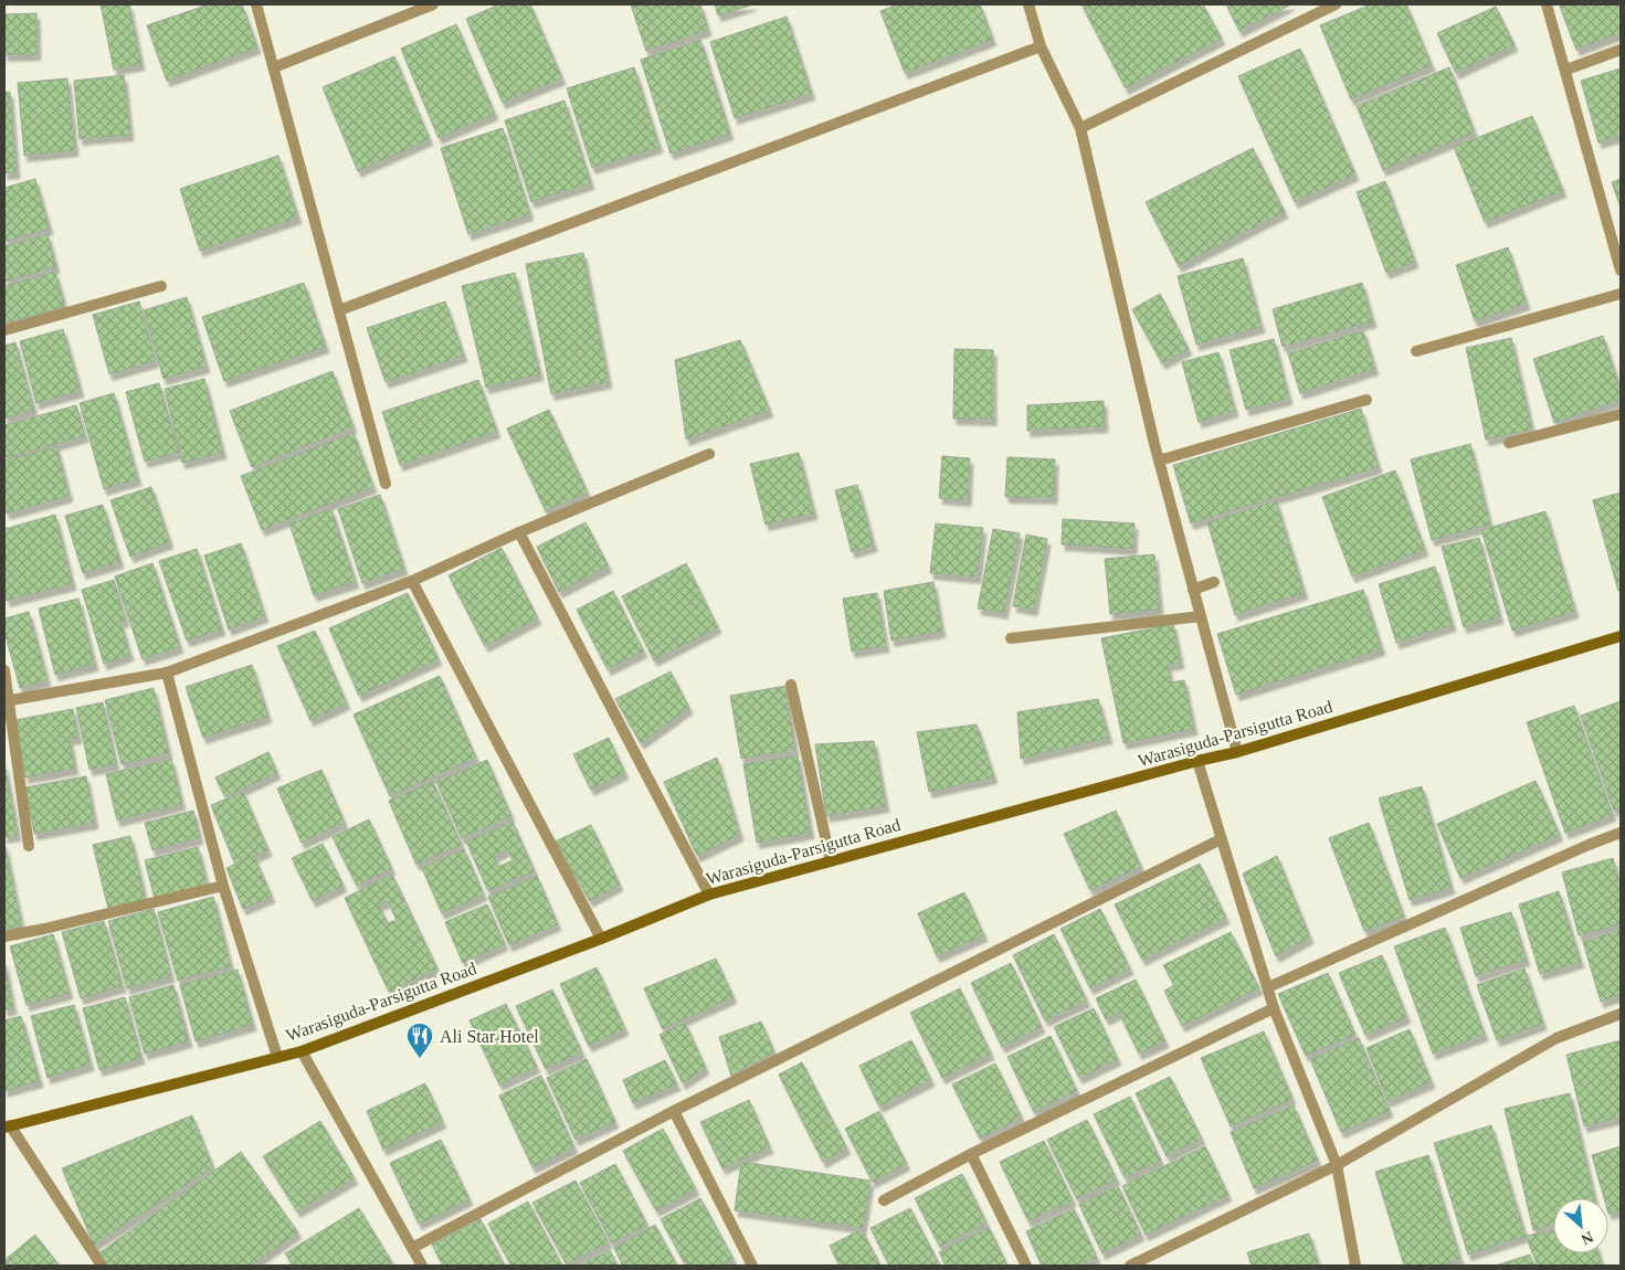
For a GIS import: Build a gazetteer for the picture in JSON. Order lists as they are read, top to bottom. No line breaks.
{"streets":{"street":["Warasiguda-Parsigutta Road"]},"places":{"restaurant":["Ali Star Hotel"]},"north":"bottom right"}
